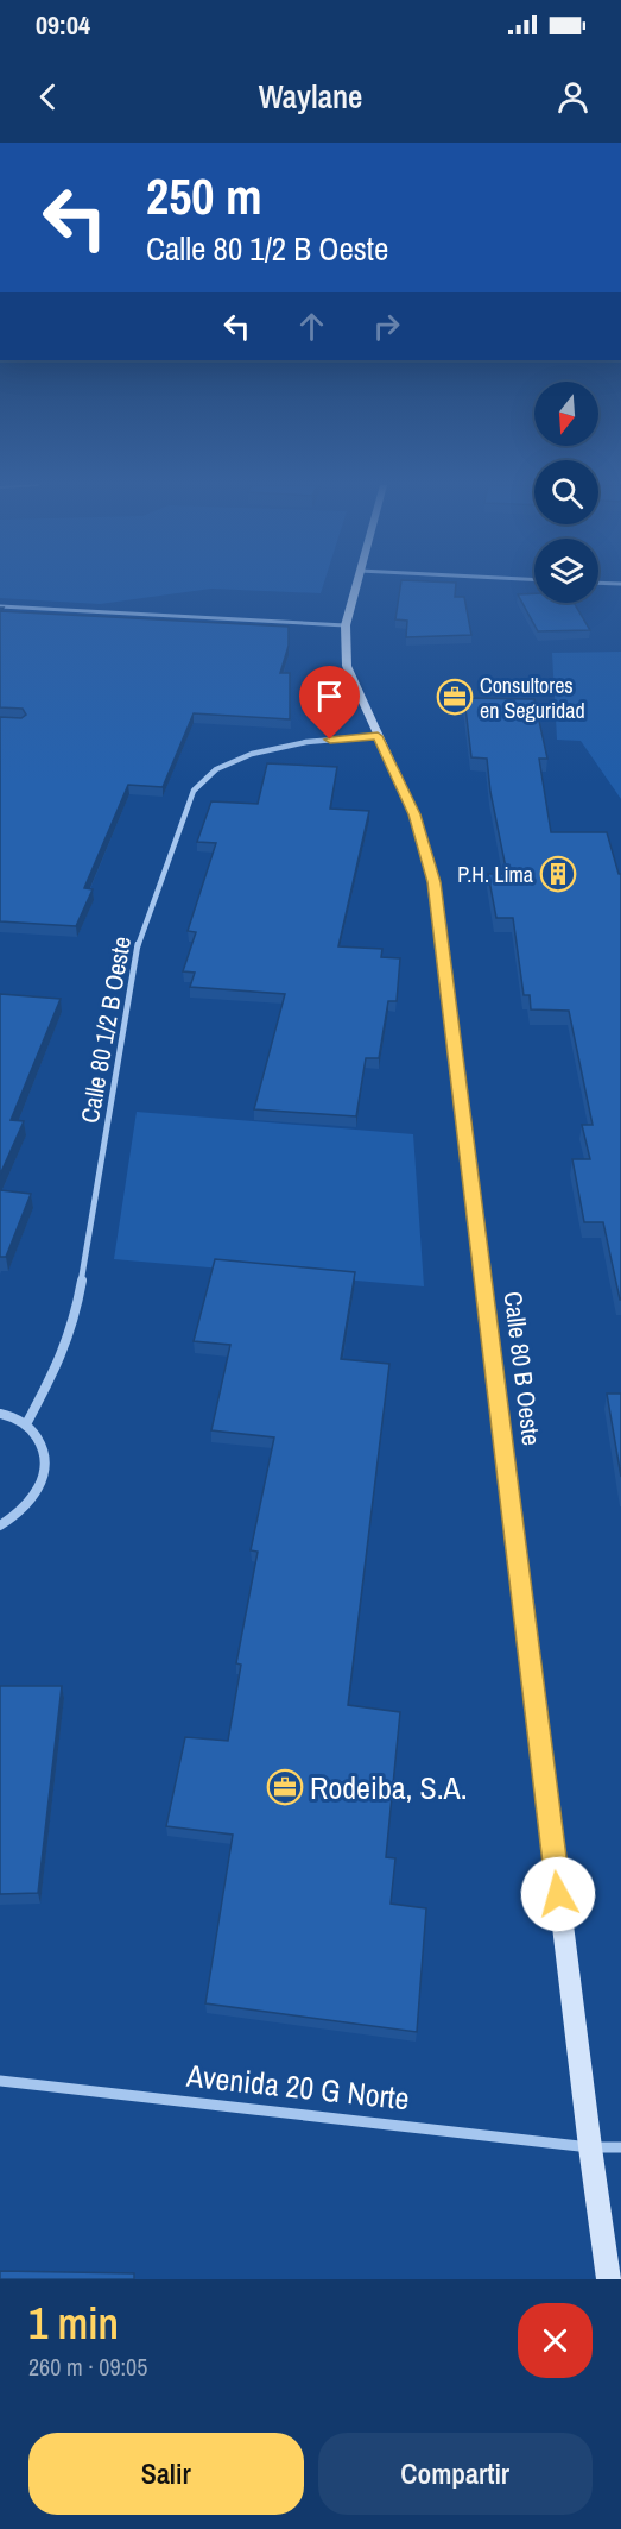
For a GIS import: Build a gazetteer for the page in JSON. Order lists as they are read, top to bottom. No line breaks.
{"streets":{"street":["Calle 80 1/2 B Oeste","Calle 80 B Oeste","Avenida 20 G Norte"]},"crossings":[["Calle 80 1/2 B Oeste","Calle 80 B Oeste"],["Calle 80 B Oeste","Avenida 20 G Norte"]],"places":{"office":["Consultores en Seguridad","Rodeiba, S.A."],"building":["P.H. Lima"]},"north":"bottom","page":{"status":"09:04","header":"Waylane","turn":["250 m","Calle 80 1/2 B Oeste"],"heading":["1 min","260 m · 09:05"],"buttons":["Salir","Compartir"]}}
